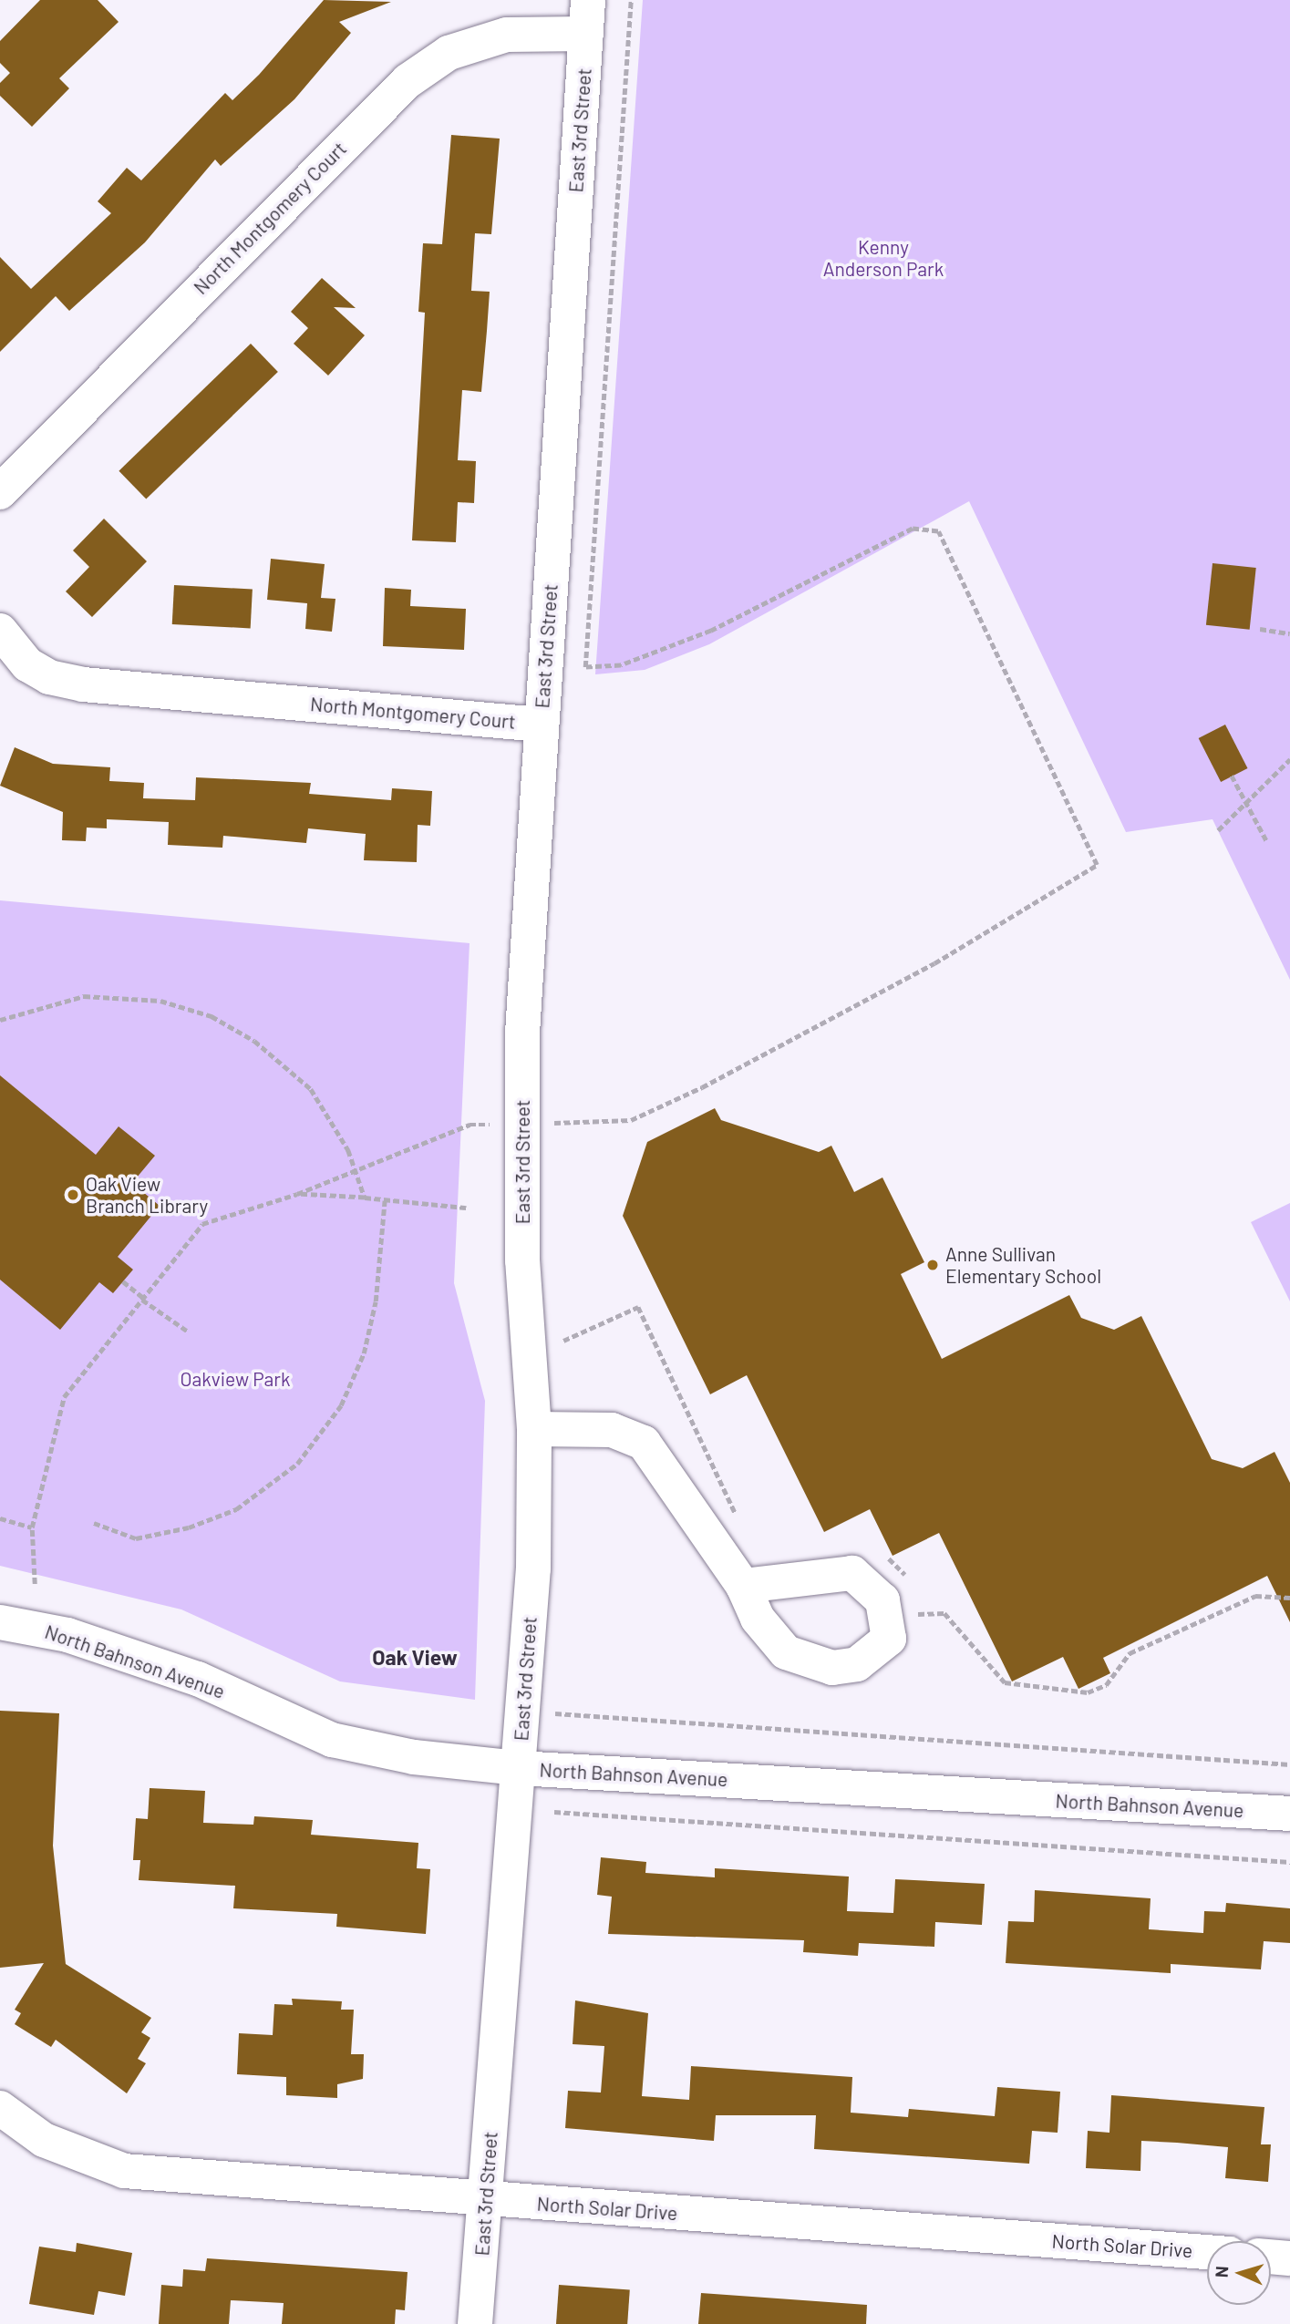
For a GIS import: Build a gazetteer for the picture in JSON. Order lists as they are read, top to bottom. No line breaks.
{"streets":{"street":["East 3rd Street","North Montgomery Court","North Bahnson Avenue","North Solar Drive"]},"crossings":[["East 3rd Street","North Montgomery Court"],["East 3rd Street","North Bahnson Avenue"],["East 3rd Street","North Solar Drive"]],"districts":["Oak View"],"parks":["Kenny Anderson Park","Oakview Park"],"places":["Oak View Branch Library","Anne Sullivan Elementary School"],"north":"left"}
